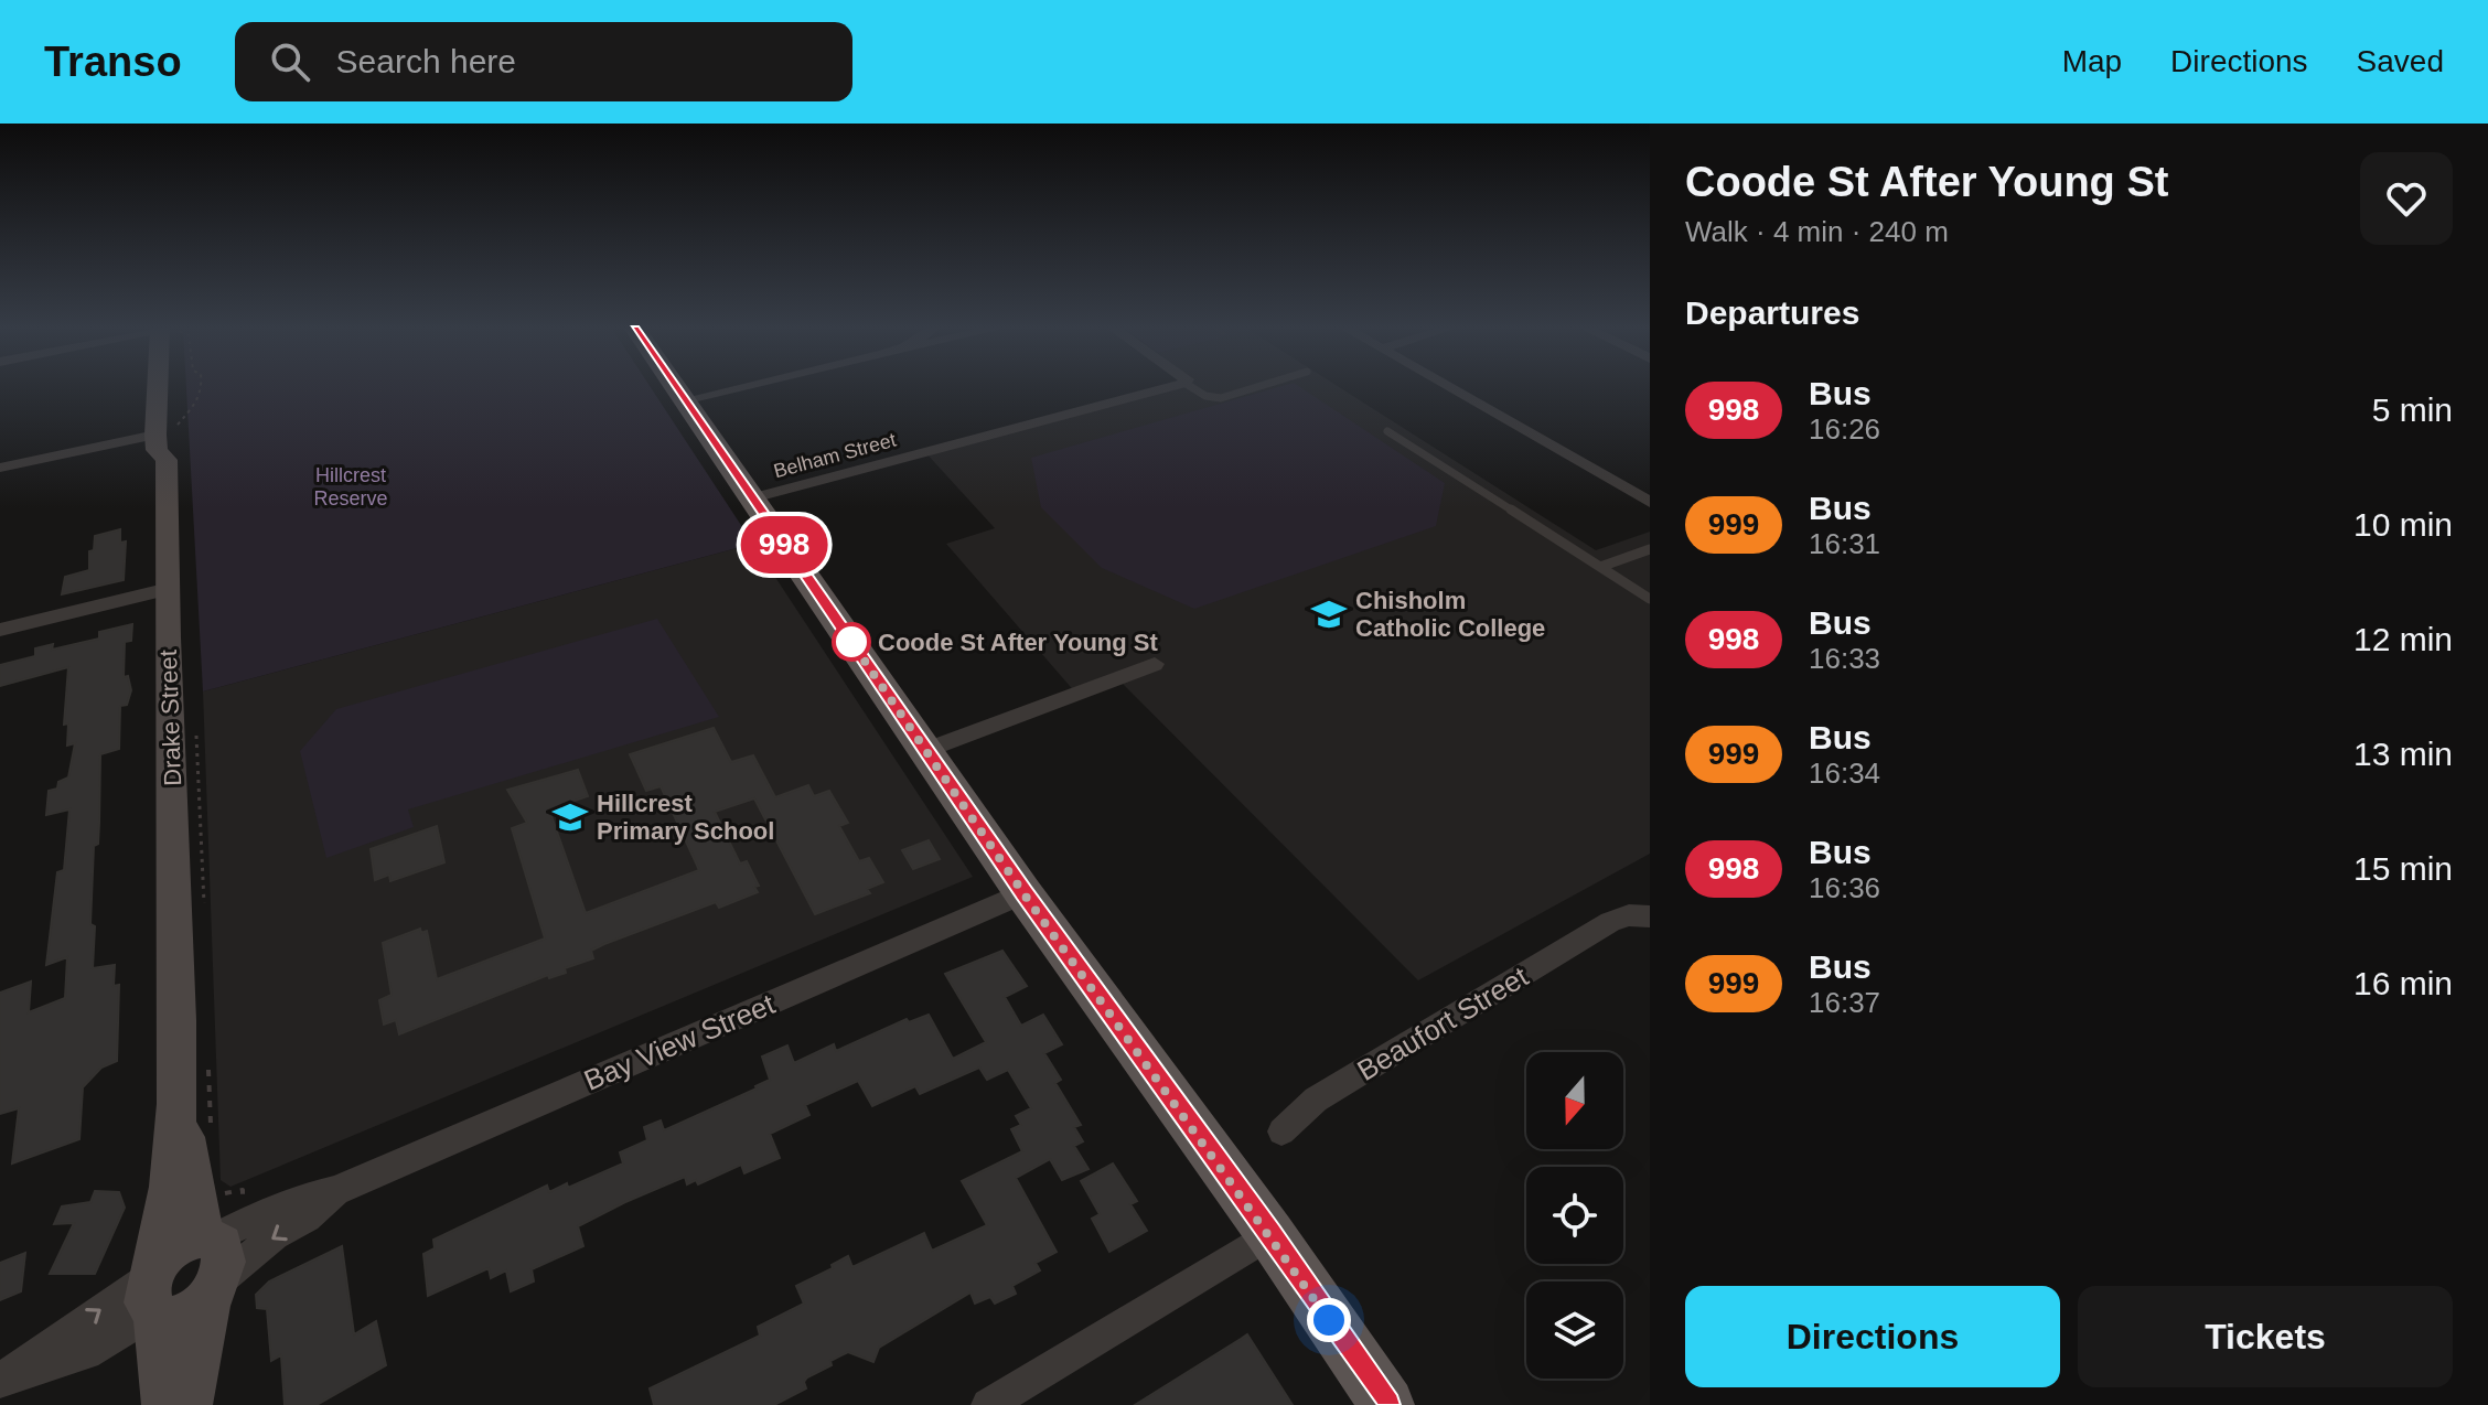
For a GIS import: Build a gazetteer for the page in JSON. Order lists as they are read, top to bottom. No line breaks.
{"streets":{"street":["Belham Street","Drake Street","Beaufort Street","Bay View Street"]},"crossings":[["Drake Street","Bay View Street"]],"parks":["Hillcrest Reserve"],"places":{"school or university":["Chisholm Catholic College","Hillcrest Primary School"],"other":["Coode St After Young St"]},"lines":["bus line 998"],"north":"bottom","page":{"header":"Transo","search":"Search here","nav":["Map","Directions","Saved"],"on_map":"998","heading":[["Coode St After Young St","Walk · 4 min · 240 m"],"Departures"],"list":[{"mark":"998","name":"Bus","note":"16:26","value":"5 min"},{"mark":"999","name":"Bus","note":"16:31","value":"10 min"},{"mark":"998","name":"Bus","note":"16:33","value":"12 min"},{"mark":"999","name":"Bus","note":"16:34","value":"13 min"},{"mark":"998","name":"Bus","note":"16:36","value":"15 min"},{"mark":"999","name":"Bus","note":"16:37","value":"16 min"}],"buttons":["Directions","Tickets"]}}
